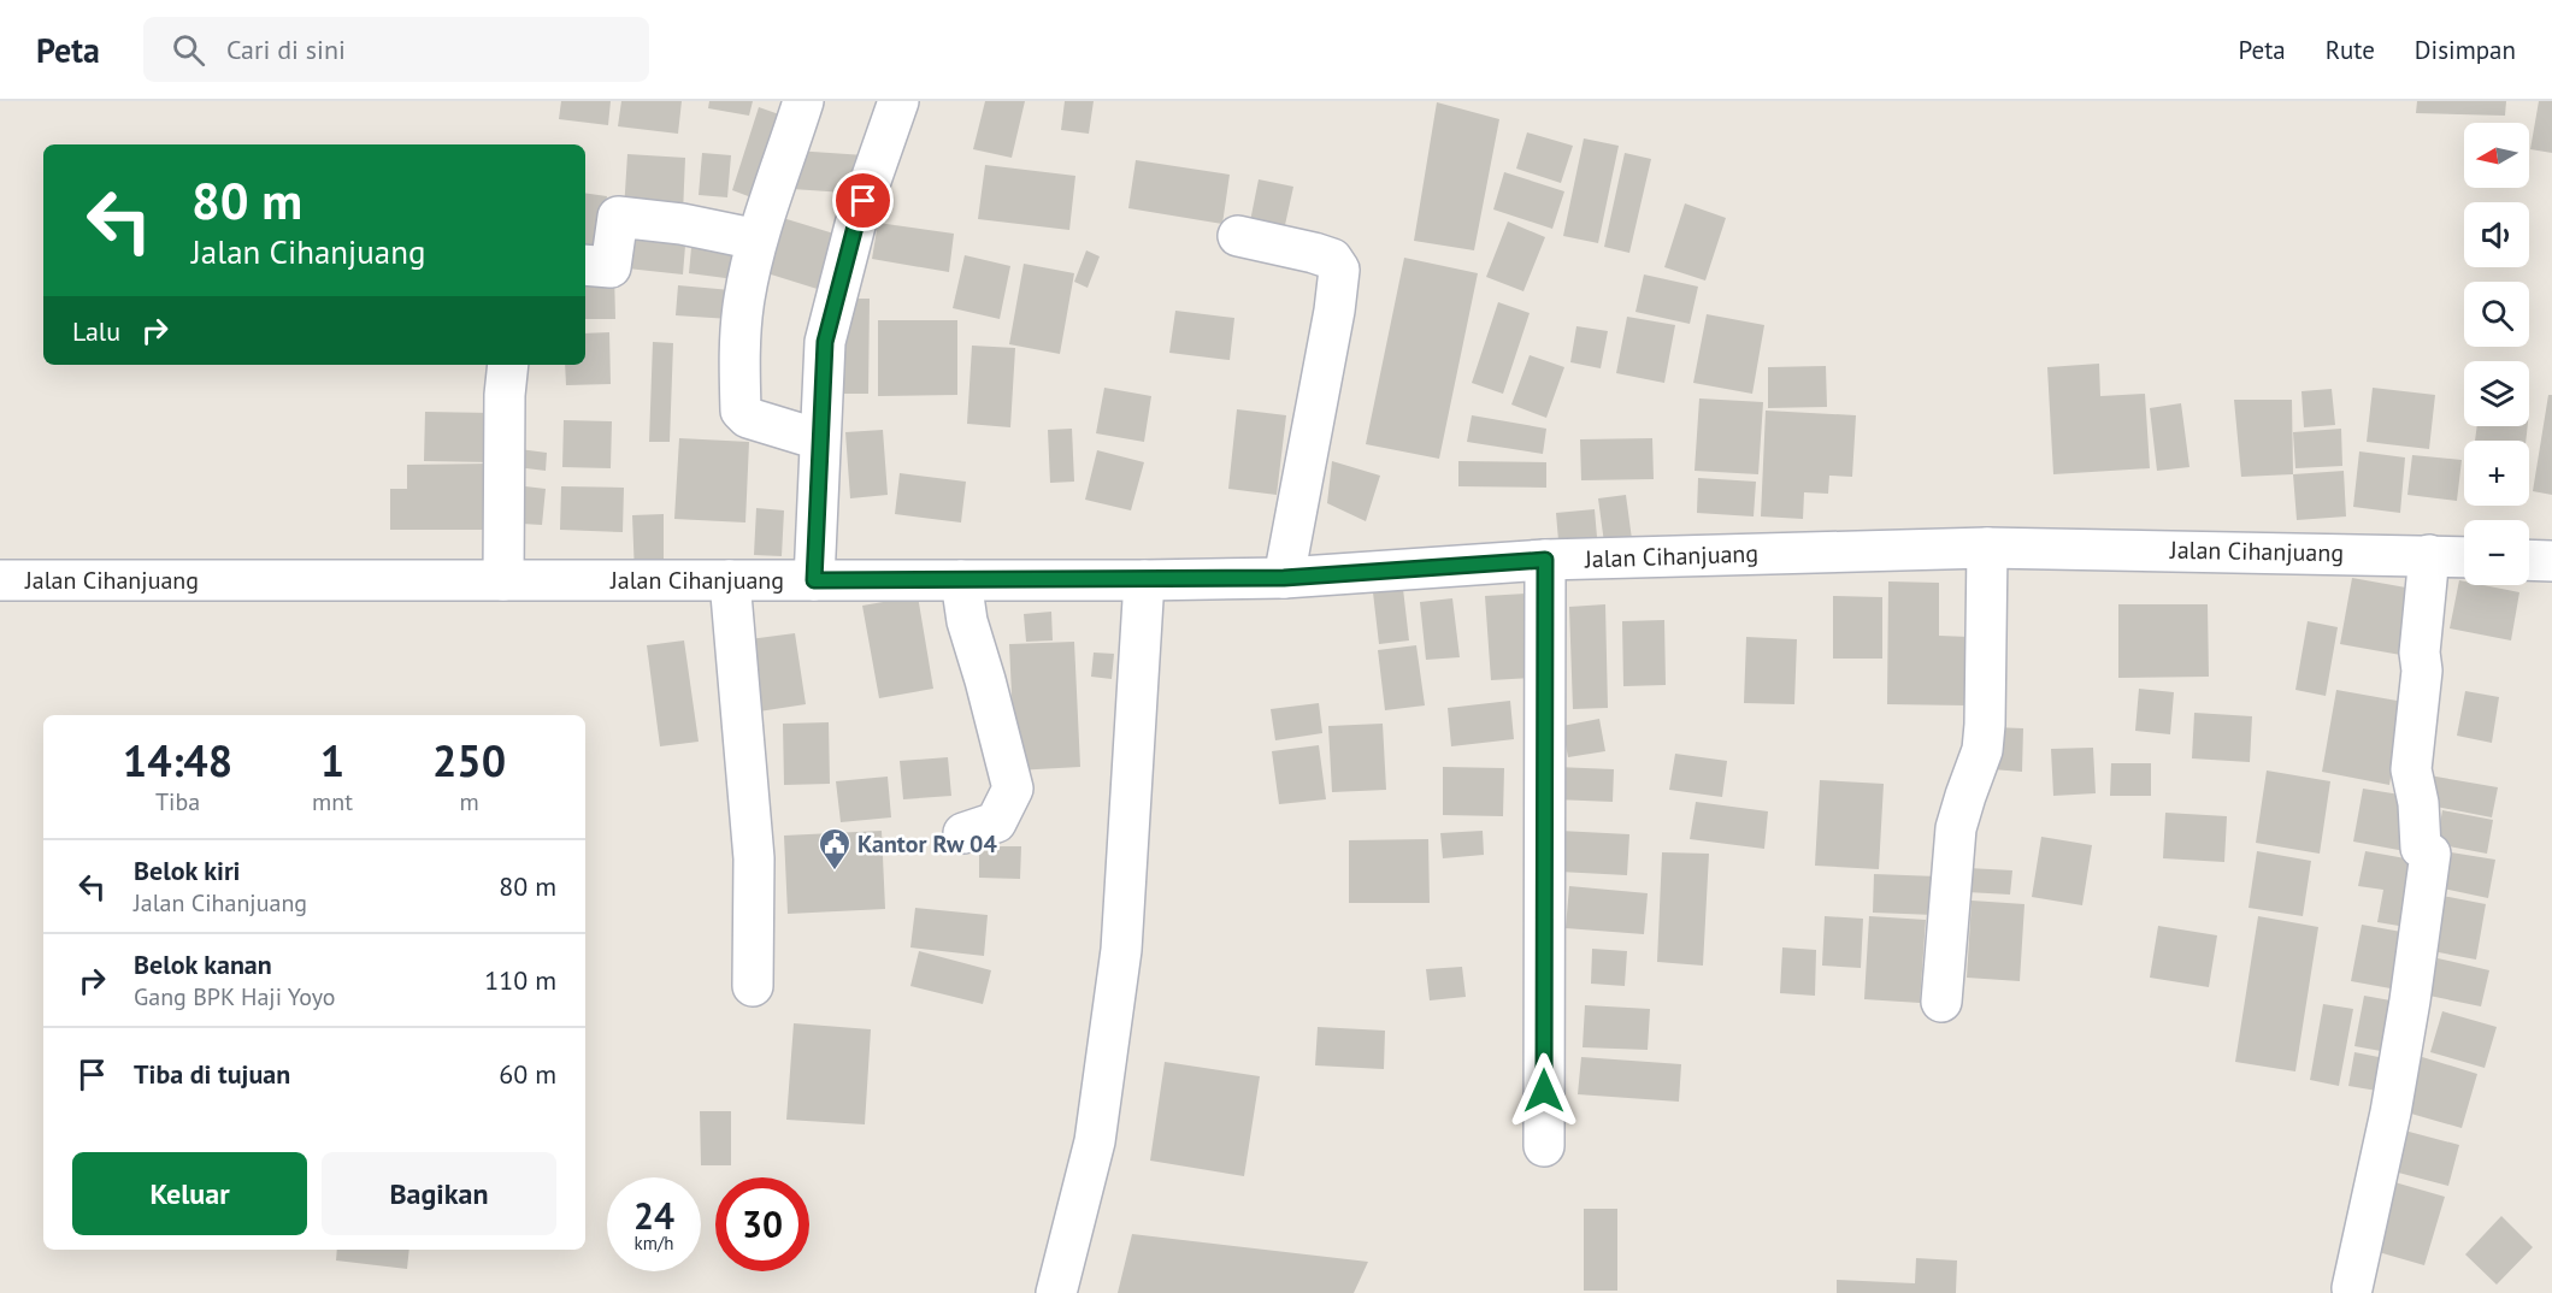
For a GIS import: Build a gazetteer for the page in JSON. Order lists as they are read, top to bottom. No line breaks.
{"streets":{"street":["Jalan Cihanjuang"]},"places":{"public building":["Kantor Rw 04"]},"north":"left","page":{"header":"Peta","search":"Cari di sini","nav":["Peta","Rute","Disimpan"],"map_buttons":["+","−"],"turn":["80 m","Jalan Cihanjuang"],"then":"Lalu","eta":["14:48","Tiba","1","mnt","250","m"],"list":[{"name":"Belok kiri","note":"Jalan Cihanjuang","value":"80 m"},{"name":"Belok kanan","note":"Gang BPK Haji Yoyo","value":"110 m"},{"name":"Tiba di tujuan","value":"60 m"}],"buttons":["Keluar","Bagikan"],"speed":"24 km/h","limit":"30"}}
